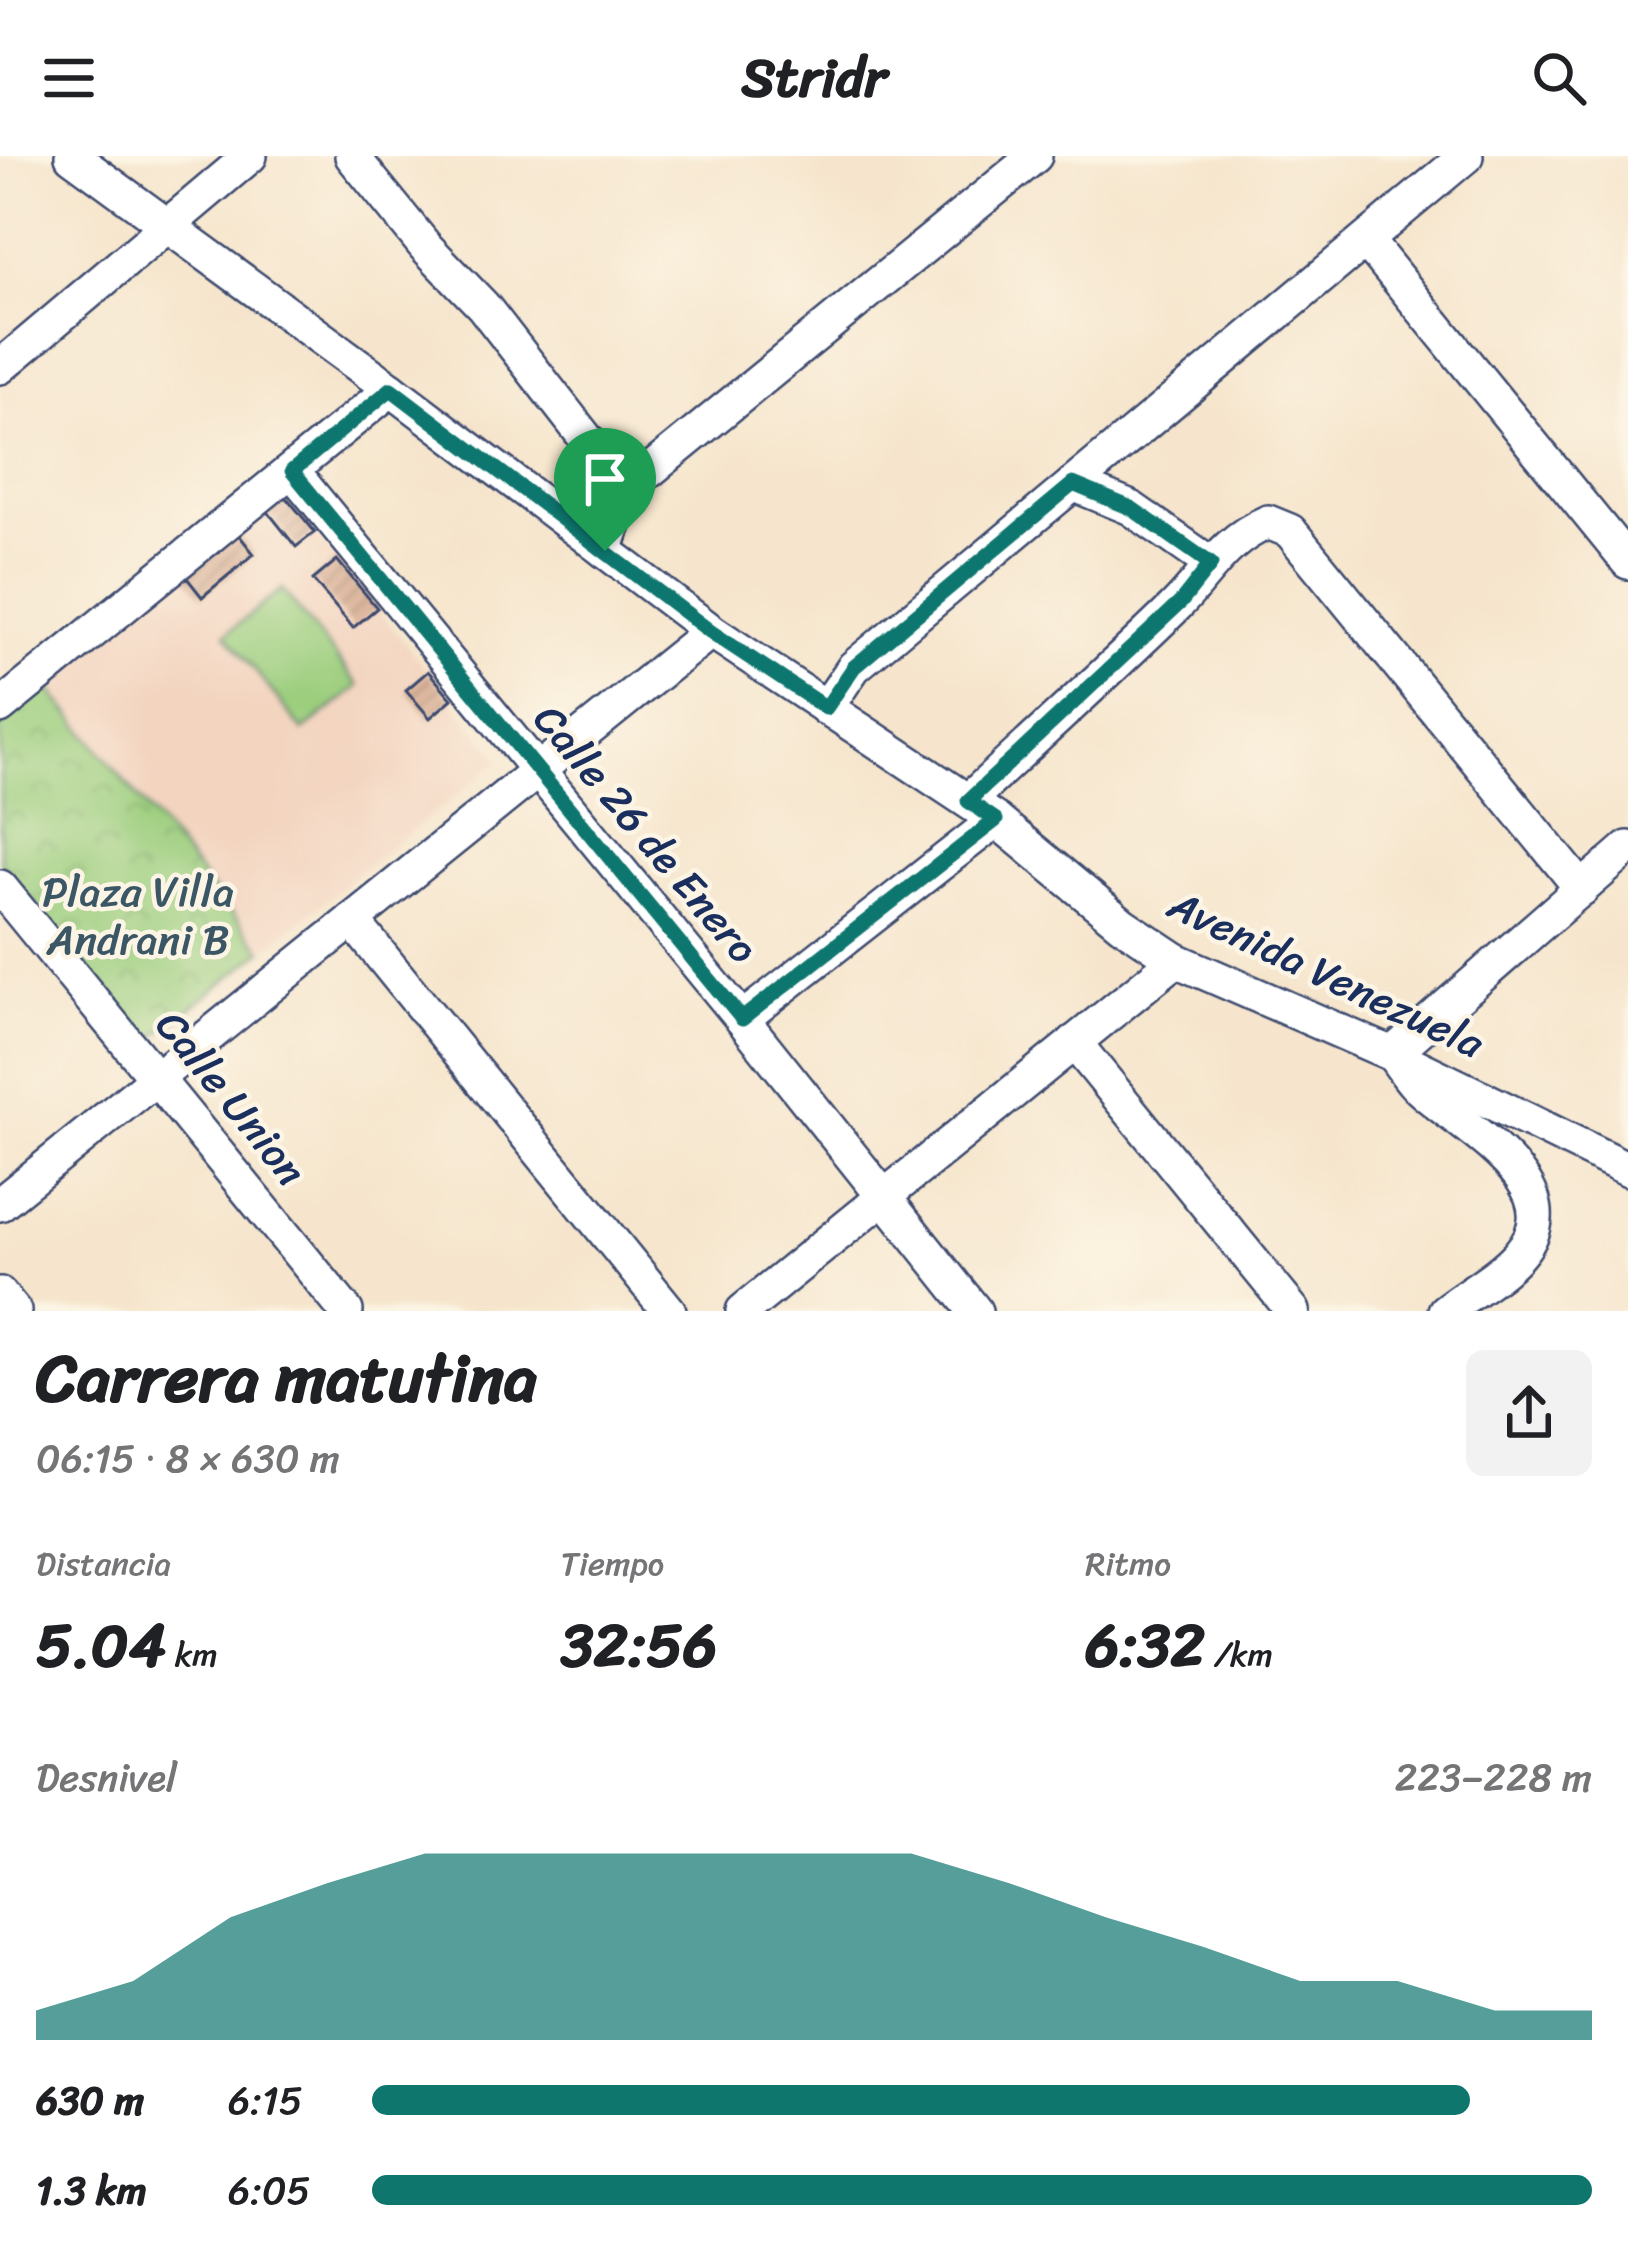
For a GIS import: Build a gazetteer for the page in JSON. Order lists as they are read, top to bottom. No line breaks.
{"streets":{"street":["Calle 26 de Enero","Avenida Venezuela","Calle Union"]},"parks":["Plaza Villa Andrani B"],"page":{"header":"Stridr","heading":["Carrera matutina","06:15 · 8 × 630 m"],"stats":[["Distancia","5.04 km"],["Tiempo","32:56"],["Ritmo","6:32 /km"]],"chart":["Desnivel","223–228 m"],"list":[{"name":"630 m","note":"6:15"},{"name":"1.3 km","note":"6:05"}]}}
